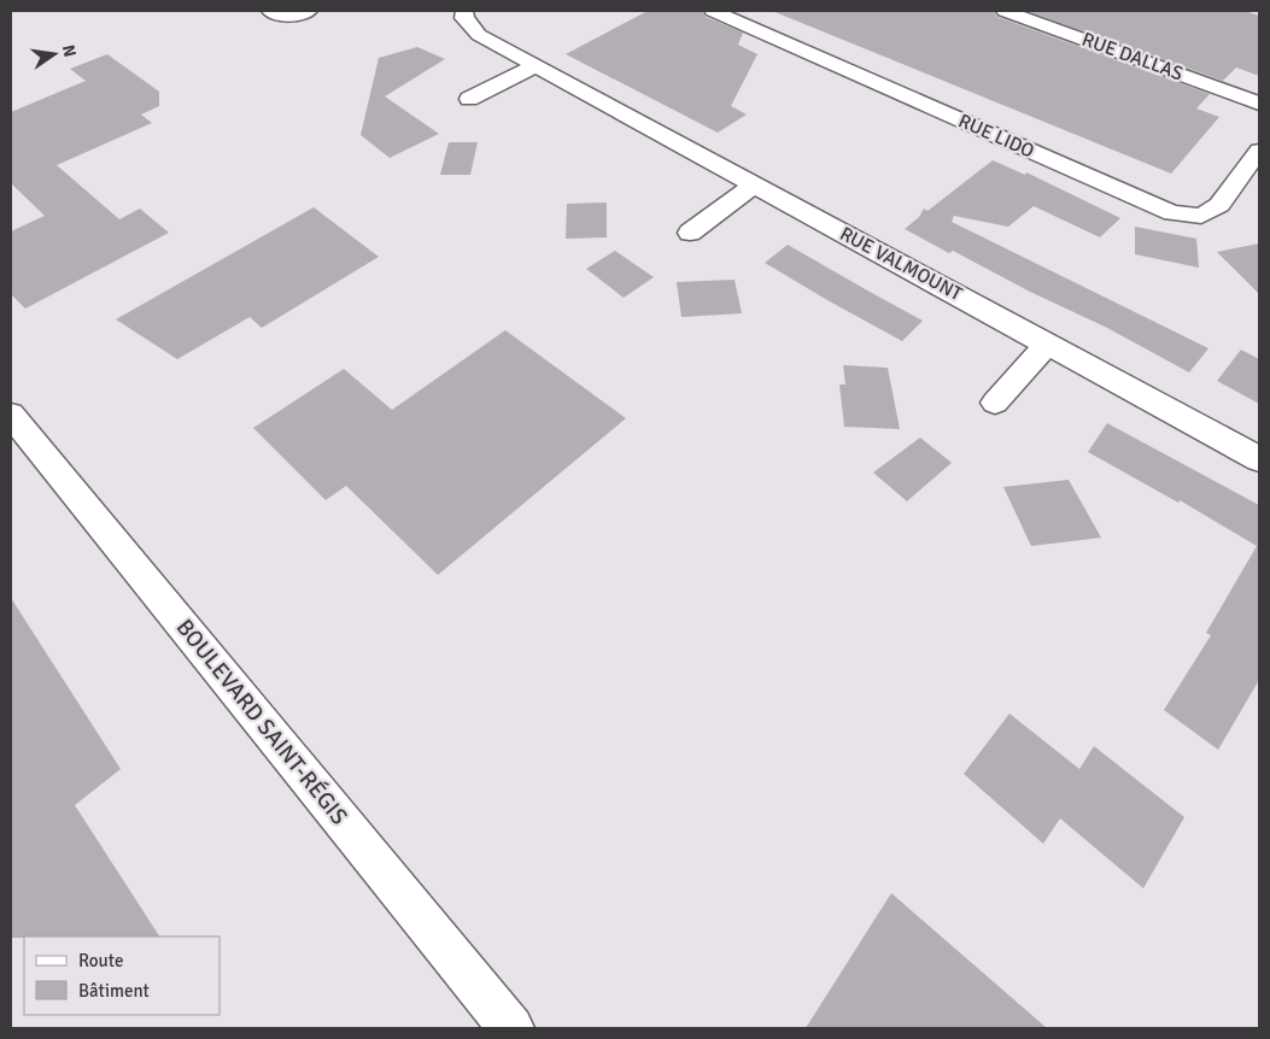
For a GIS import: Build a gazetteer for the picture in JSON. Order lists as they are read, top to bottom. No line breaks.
{"streets":{"street":["RUE DALLAS","RUE LIDO","RUE VALMOUNT","BOULEVARD SAINT-RÉGIS"]},"legend":["Route","Bâtiment"],"north":"right"}
